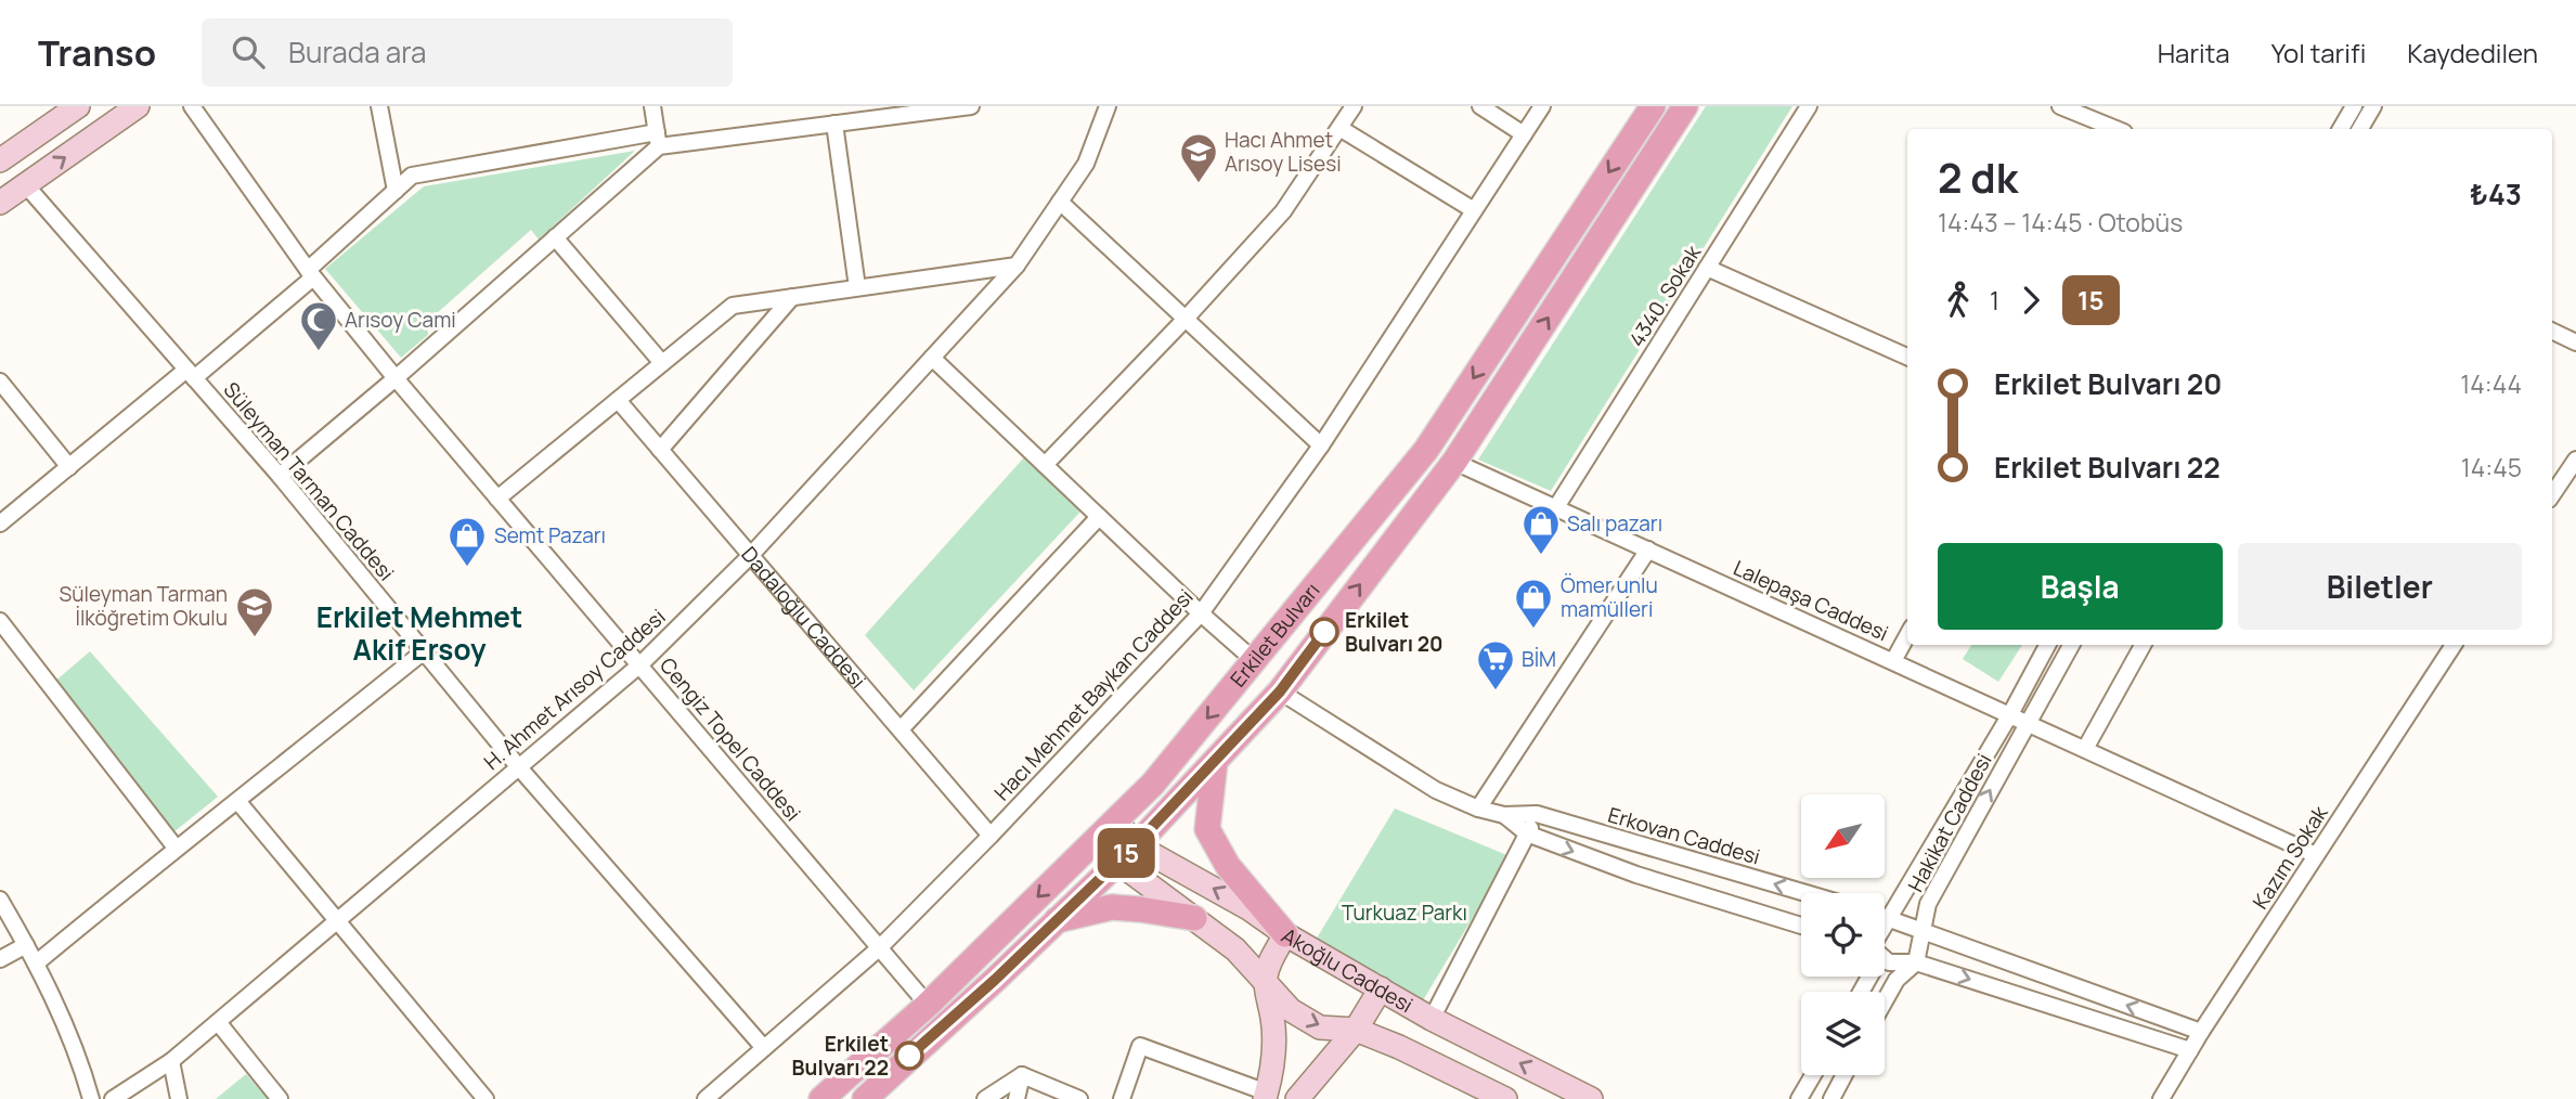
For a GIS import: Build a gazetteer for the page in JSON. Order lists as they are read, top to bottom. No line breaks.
{"streets":{"main road":["Erkilet Bulvarı"],"street":["4340. Sokak","Süleyman Tarman Caddesi","Lalepaşa Caddesi","Dadaloğlu Caddesi","H. Ahmet Arısoy Caddesi","Hacı Mehmet Baykan Caddesi","Cengiz Topel Caddesi","Hakikat Caddesi","Erkovan Caddesi","Kazım Sokak","Akoğlu Caddesi"]},"crossings":[["4340. Sokak","Lalepaşa Caddesi"],["Süleyman Tarman Caddesi","H. Ahmet Arısoy Caddesi"],["Süleyman Tarman Caddesi","Hacı Mehmet Baykan Caddesi"],["Lalepaşa Caddesi","Erkilet Bulvarı"],["Lalepaşa Caddesi","Hakikat Caddesi"],["Lalepaşa Caddesi","Kazım Sokak"],["Dadaloğlu Caddesi","H. Ahmet Arısoy Caddesi"],["Dadaloğlu Caddesi","Hacı Mehmet Baykan Caddesi"],["Erkilet Bulvarı","Cengiz Topel Caddesi"],["Erkilet Bulvarı","Erkovan Caddesi"],["Erkilet Bulvarı","Akoğlu Caddesi"],["H. Ahmet Arısoy Caddesi","Cengiz Topel Caddesi"],["Hacı Mehmet Baykan Caddesi","Cengiz Topel Caddesi"]],"districts":["Erkilet Mehmet Akif Ersoy"],"parks":["Turkuaz Parkı"],"places":{"school or university":["Hacı Ahmet Arısoy Lisesi","Süleyman Tarman İlköğretim Okulu"],"mosque":["Arısoy Cami"],"shop":["Salı pazarı","Semt Pazarı","Ömer unlu mamülleri"],"other":["Erkilet Bulvarı 20","Erkilet Bulvarı 22"],"supermarket":["BİM"]},"lines":["bus line 15"],"north":"bottom left","page":{"header":"Transo","search":"Burada ara","nav":["Harita","Yol tarifi","Kaydedilen"],"on_map":"15","heading":["2 dk","14:43 – 14:45 · Otobüs","₺43"],"legs":["1","15"],"list":[{"name":"Erkilet Bulvarı 20","value":"14:44"},{"name":"Erkilet Bulvarı 22","value":"14:45"}],"buttons":["Başla","Biletler"]}}
